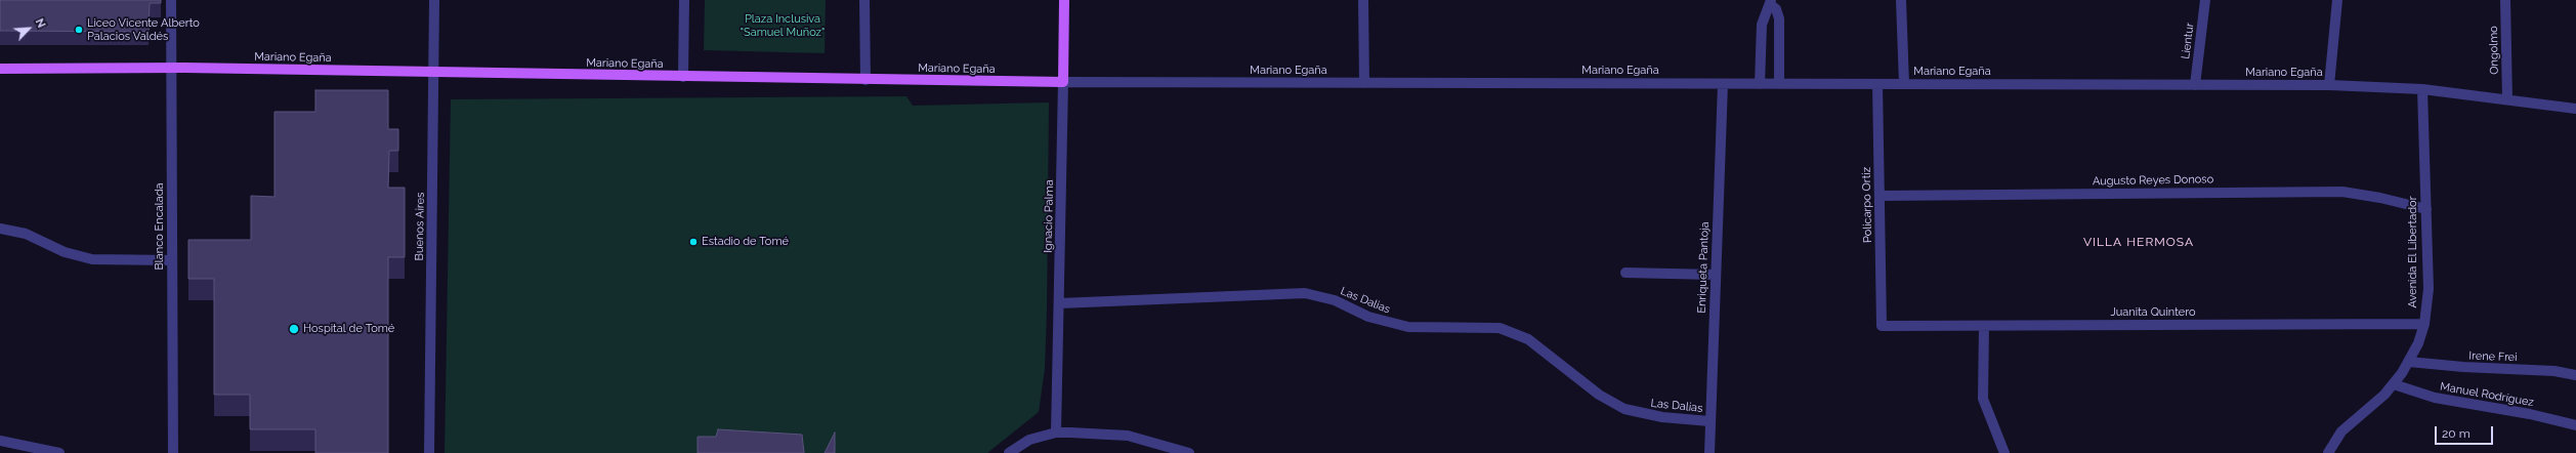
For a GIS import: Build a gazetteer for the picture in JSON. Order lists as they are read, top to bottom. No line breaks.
{"streets":{"main road":["Mariano Egaña","Ignacio Palma"],"street":["Lientur","Ongolmo","Augusto Reyes Donoso","Policarpo Ortiz","Blanco Encalada","Buenos Aires","Avenida El Libertador","Enriqueta Pantoja","Las Dalias","Juanita Quintero","Irene Frei","Manuel Rodríguez"]},"crossings":[["Lientur","Mariano Egaña"],["Ongolmo","Mariano Egaña"],["Mariano Egaña","Policarpo Ortiz"],["Mariano Egaña","Ignacio Palma"],["Mariano Egaña","Blanco Encalada"],["Mariano Egaña","Buenos Aires"],["Mariano Egaña","Avenida El Libertador"],["Mariano Egaña","Enriqueta Pantoja"],["Augusto Reyes Donoso","Policarpo Ortiz"],["Augusto Reyes Donoso","Avenida El Libertador"],["Policarpo Ortiz","Juanita Quintero"],["Ignacio Palma","Las Dalias"],["Avenida El Libertador","Juanita Quintero"],["Avenida El Libertador","Irene Frei"],["Avenida El Libertador","Manuel Rodríguez"],["Enriqueta Pantoja","Las Dalias"]],"districts":["VILLA HERMOSA"],"parks":["Plaza Inclusiva \"Samuel Muñoz\""],"places":["Liceo Vicente Alberto Palacios Valdés","Estadio de Tomé","Hospital de Tomé"],"scale_bar":"20 m","north":"top right"}
